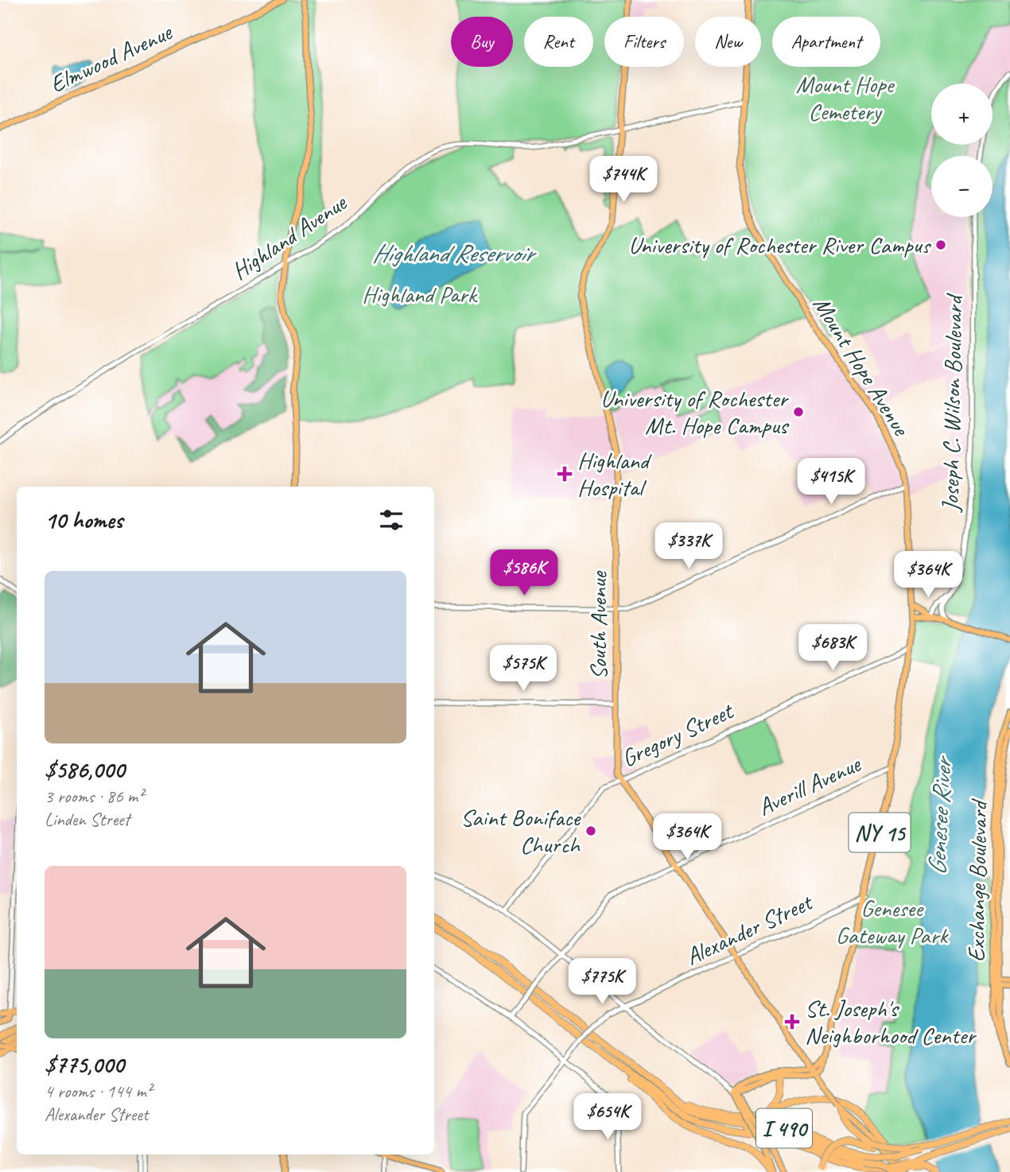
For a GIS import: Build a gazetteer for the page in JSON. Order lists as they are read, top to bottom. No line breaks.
{"streets":{"highway":["I 490"],"main road":["Elmwood Avenue","Mount Hope Avenue","South Avenue","NY 15","Exchange Boulevard"],"street":["Highland Avenue","Joseph C. Wilson Boulevard","Gregory Street","Averill Avenue","Alexander Street"]},"crossings":[["Highland Avenue","Mount Hope Avenue"],["Highland Avenue","South Avenue"],["Mount Hope Avenue","South Avenue"],["Mount Hope Avenue","Gregory Street"],["Mount Hope Avenue","Averill Avenue"],["Mount Hope Avenue","Alexander Street"],["South Avenue","Gregory Street"],["South Avenue","Averill Avenue"],["South Avenue","Alexander Street"],["South Avenue","I 490"]],"water":["Highland Reservoir","Genesee River"],"parks":["Mount Hope Cemetery","Highland Park","Genesee Gateway Park"],"places":{"other":["University of Rochester River Campus","University of Rochester Mt. Hope Campus","Saint Boniface Church"],"health":["Highland Hospital","St. Joseph's Neighborhood Center"]},"page":{"chip":["Buy","Rent","Filters","New","Apartment"],"map_buttons":["+","−"],"price":["$744K","$415K","$337K","$586K","$364K","$683K","$575K","$364K","$775K","$654K"],"heading":"10 homes","list":[{"name":"$586,000","note":"3 rooms · 86 m² · Linden Street"},{"name":"$775,000","note":"4 rooms · 144 m² · Alexander Street"}]}}
